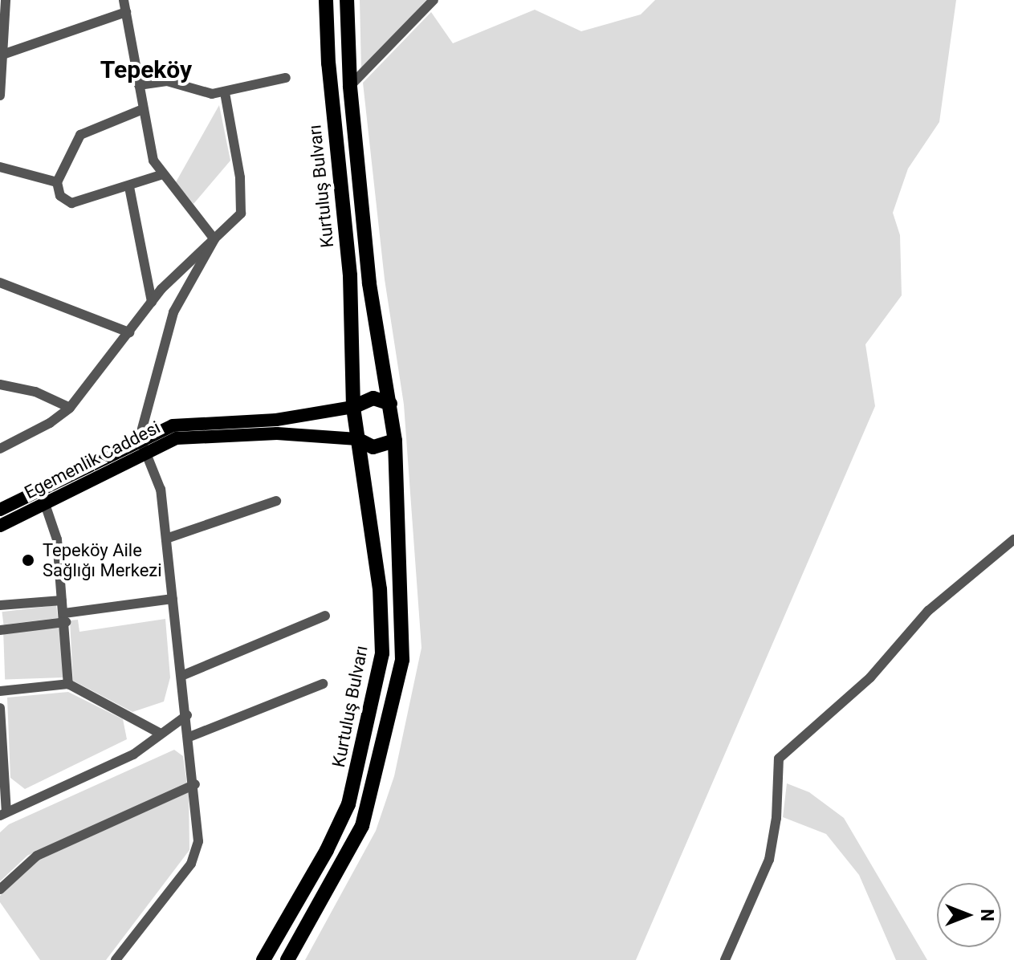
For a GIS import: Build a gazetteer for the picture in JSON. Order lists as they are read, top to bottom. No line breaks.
{"streets":{"highway":["Kurtuluş Bulvarı"],"main road":["Egemenlik Caddesi"]},"crossings":[["Kurtuluş Bulvarı","Egemenlik Caddesi"]],"districts":["Tepeköy"],"places":["Tepeköy Aile Sağlığı Merkezi"],"north":"right"}
